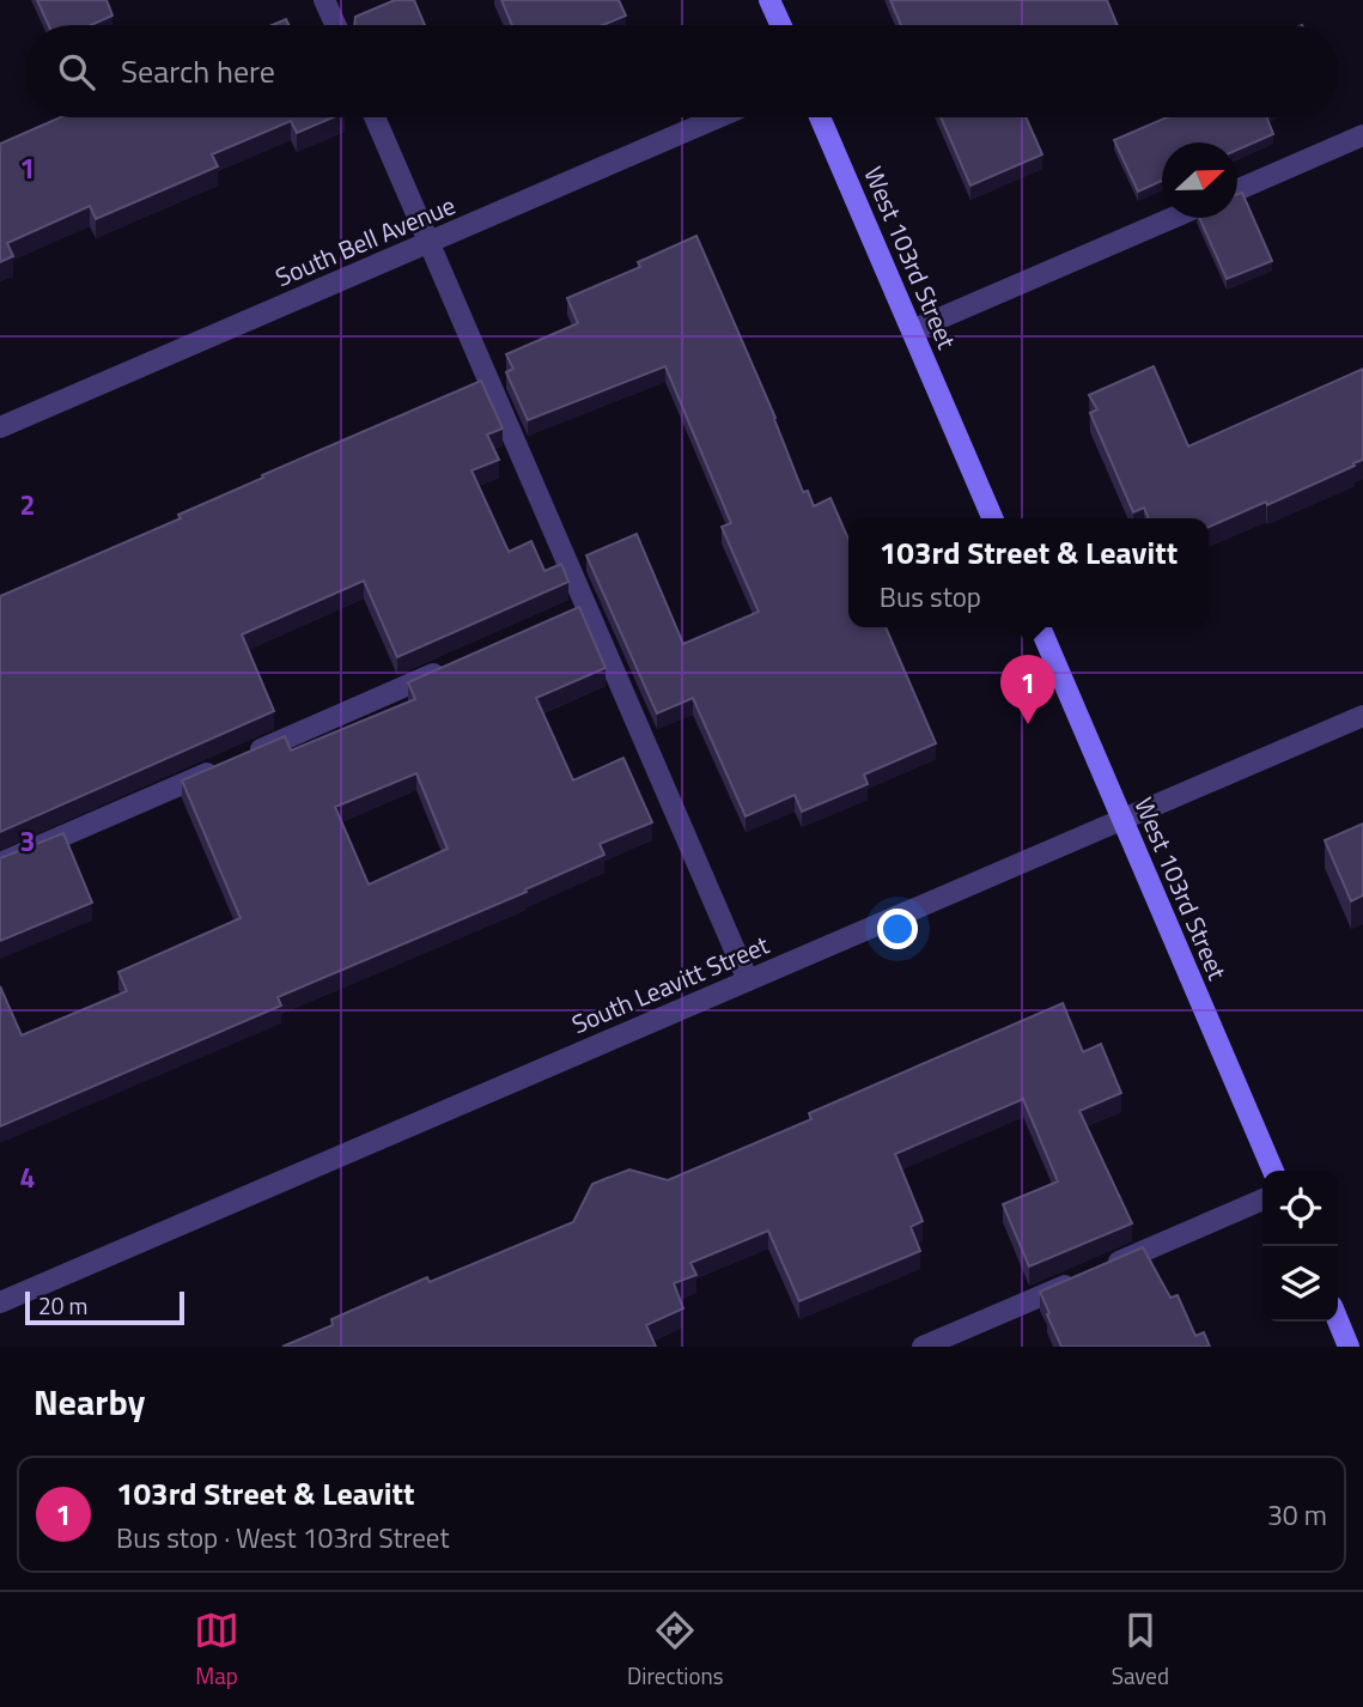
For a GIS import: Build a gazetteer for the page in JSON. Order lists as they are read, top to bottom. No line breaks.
{"streets":{"main road":["West 103rd Street"],"street":["South Bell Avenue","South Leavitt Street"]},"crossings":[["West 103rd Street","South Leavitt Street"]],"scale_bar":"20 m","north":"right","page":{"search":"Search here","popup":["103rd Street & Leavitt","Bus stop"],"pins":"1","scale":"20 m","heading":"Nearby","list":[{"mark":"1","name":"103rd Street & Leavitt","note":"Bus stop · West 103rd Street","value":"30 m"}],"nav":["Map","Directions","Saved"]},"grid":{"rows":["1","2","3","4"]}}
